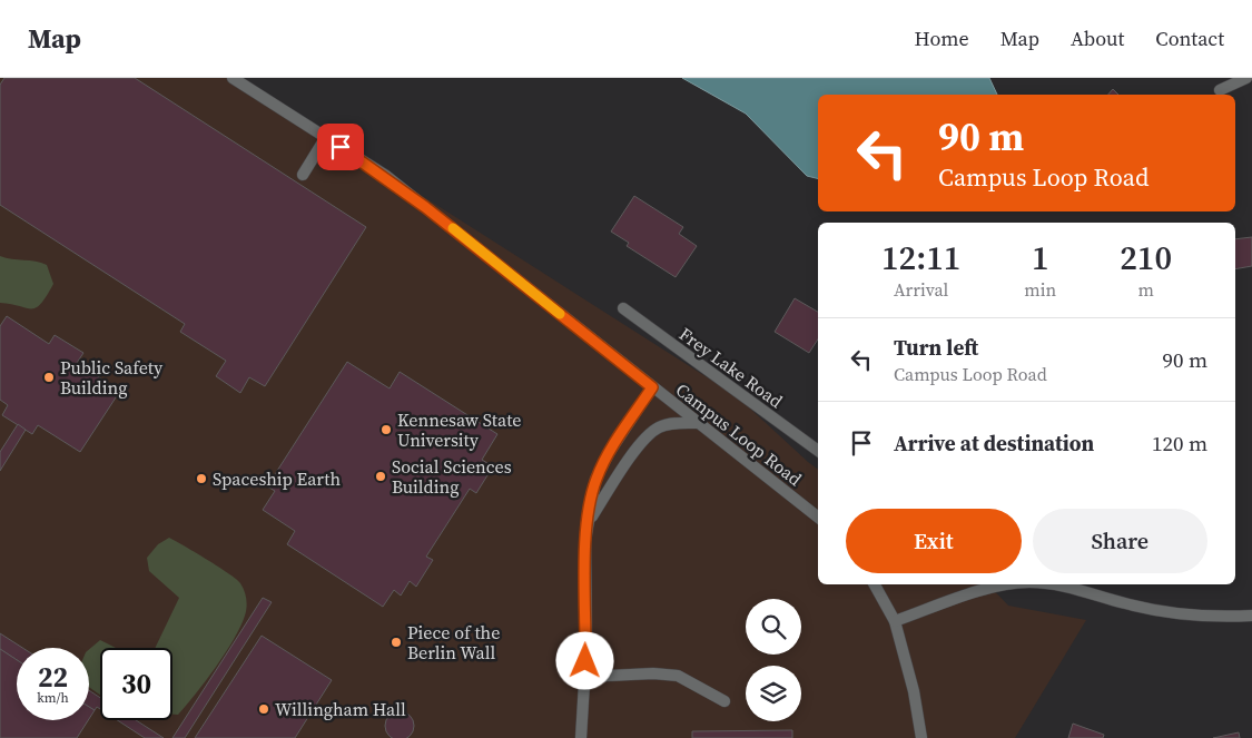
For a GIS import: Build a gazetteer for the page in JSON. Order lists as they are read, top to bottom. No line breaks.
{"streets":{"street":["Frey Lake Road","Campus Loop Road"]},"places":["Public Safety Building","Kennesaw State University","Social Sciences Building","Spaceship Earth","Piece of the Berlin Wall","Willingham Hall"],"page":{"header":"Map","nav":["Home","Map","About","Contact"],"turn":["90 m","Campus Loop Road"],"eta":["12:11","Arrival","1","min","210","m"],"list":[{"name":"Turn left","note":"Campus Loop Road","value":"90 m"},{"name":"Arrive at destination","value":"120 m"}],"buttons":["Exit","Share"],"speed":"22 km/h","limit":"30"}}
